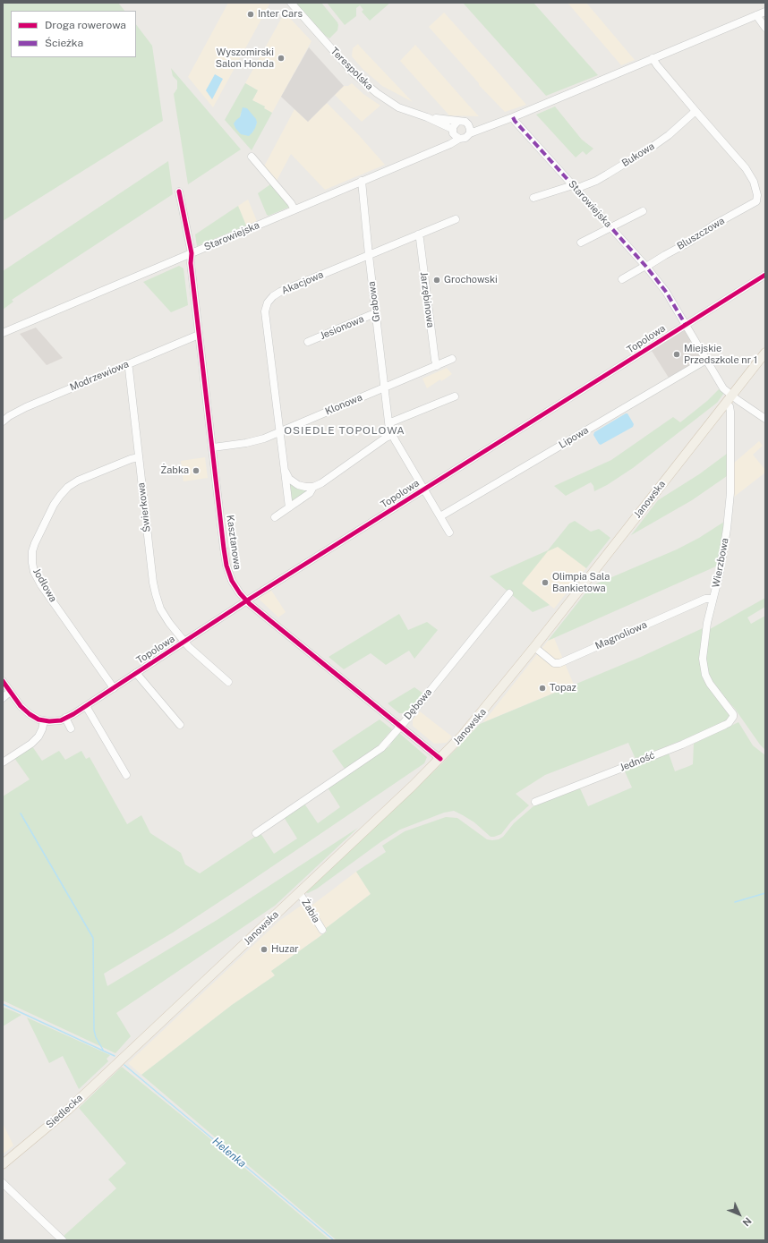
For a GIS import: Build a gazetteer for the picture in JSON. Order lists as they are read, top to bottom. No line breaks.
{"streets":{"main road":["Janowska","Siedlecka"],"street":["Terespolska","Bukowa","Starowiejska","Bluszczowa","Akacjowa","Jarzębinowa","Grabowa","Jesionowa","Topolowa","Modrzewiowa","Klonowa","Lipowa","Świerkowa","Kasztanowa","Wierzbowa","Jodłowa","Magnoliowa","Dębowa","Jedność","Żabia"]},"crossings":[["Terespolska","Starowiejska"],["Bukowa","Starowiejska"],["Bukowa","Bluszczowa"],["Starowiejska","Bluszczowa"],["Starowiejska","Grabowa"],["Starowiejska","Topolowa"],["Starowiejska","Lipowa"],["Starowiejska","Janowska"],["Starowiejska","Kasztanowa"],["Akacjowa","Jarzębinowa"],["Akacjowa","Grabowa"],["Akacjowa","Klonowa"],["Jarzębinowa","Klonowa"],["Grabowa","Jesionowa"],["Grabowa","Topolowa"],["Grabowa","Klonowa"],["Grabowa","Lipowa"],["Topolowa","Świerkowa"],["Topolowa","Kasztanowa"],["Topolowa","Jodłowa"],["Modrzewiowa","Świerkowa"],["Modrzewiowa","Kasztanowa"],["Klonowa","Kasztanowa"],["Janowska","Kasztanowa"],["Janowska","Wierzbowa"],["Janowska","Magnoliowa"],["Janowska","Żabia"],["Janowska","Siedlecka"],["Świerkowa","Jodłowa"],["Kasztanowa","Dębowa"],["Wierzbowa","Magnoliowa"],["Wierzbowa","Jedność"]],"districts":["OSIEDLE TOPOLOWA"],"water":["Helenka"],"places":["Inter Cars","Wyszomirski Salon Honda","Grochowski","Miejskie Przedszkole nr 1","Żabka","Olimpia Sala Bankietowa","Topaz","Huzar"],"legend":["Droga rowerowa","Ścieżka"],"north":"bottom right"}
